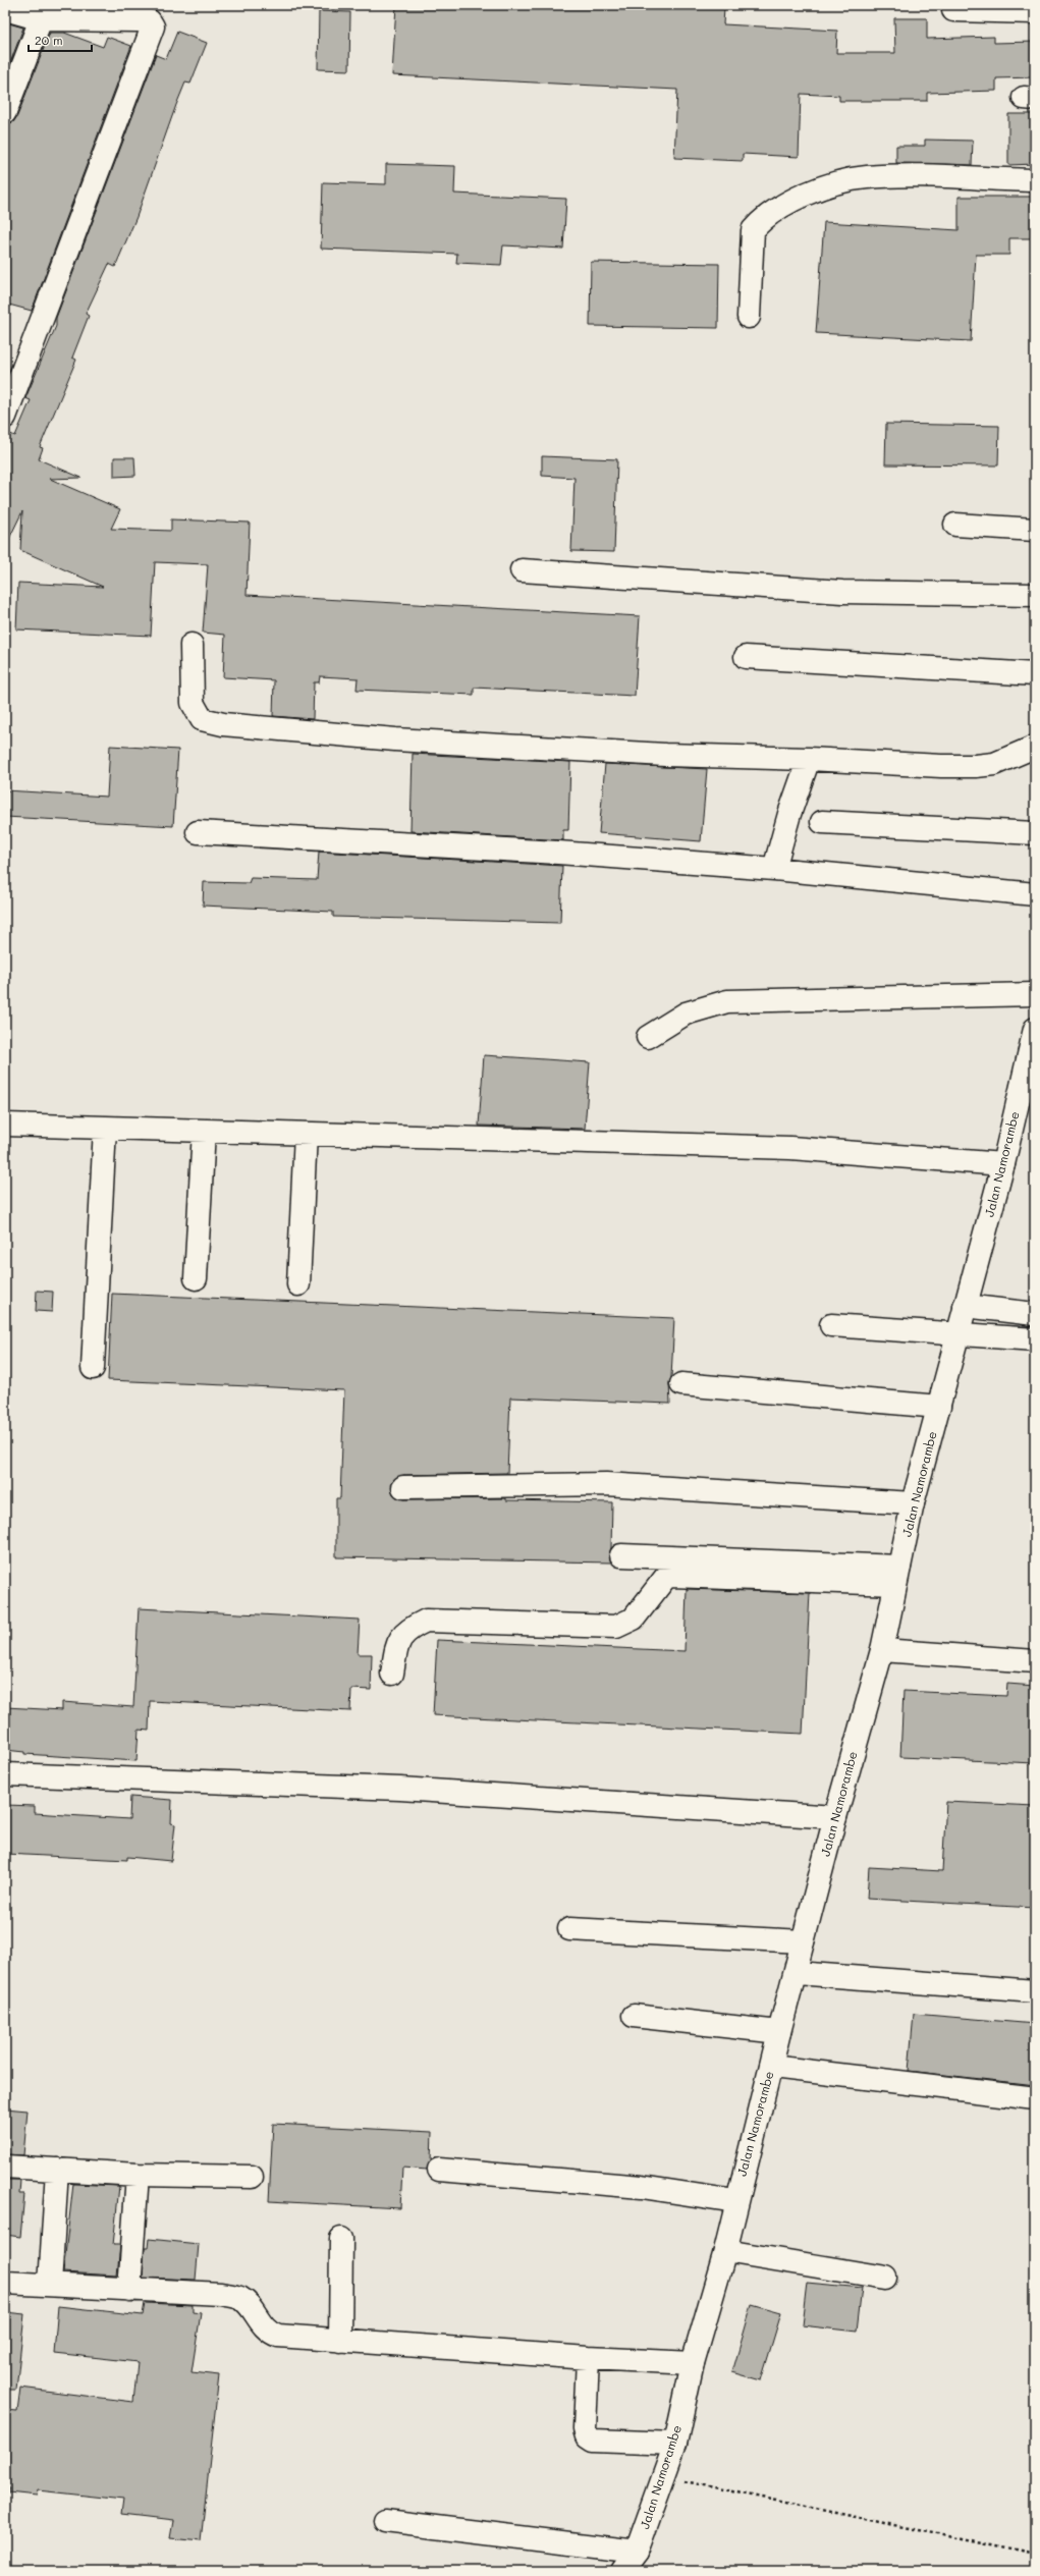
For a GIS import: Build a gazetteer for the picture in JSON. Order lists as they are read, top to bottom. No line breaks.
{"streets":{"street":["Jalan Namorambe"]},"scale_bar":"20 m"}
